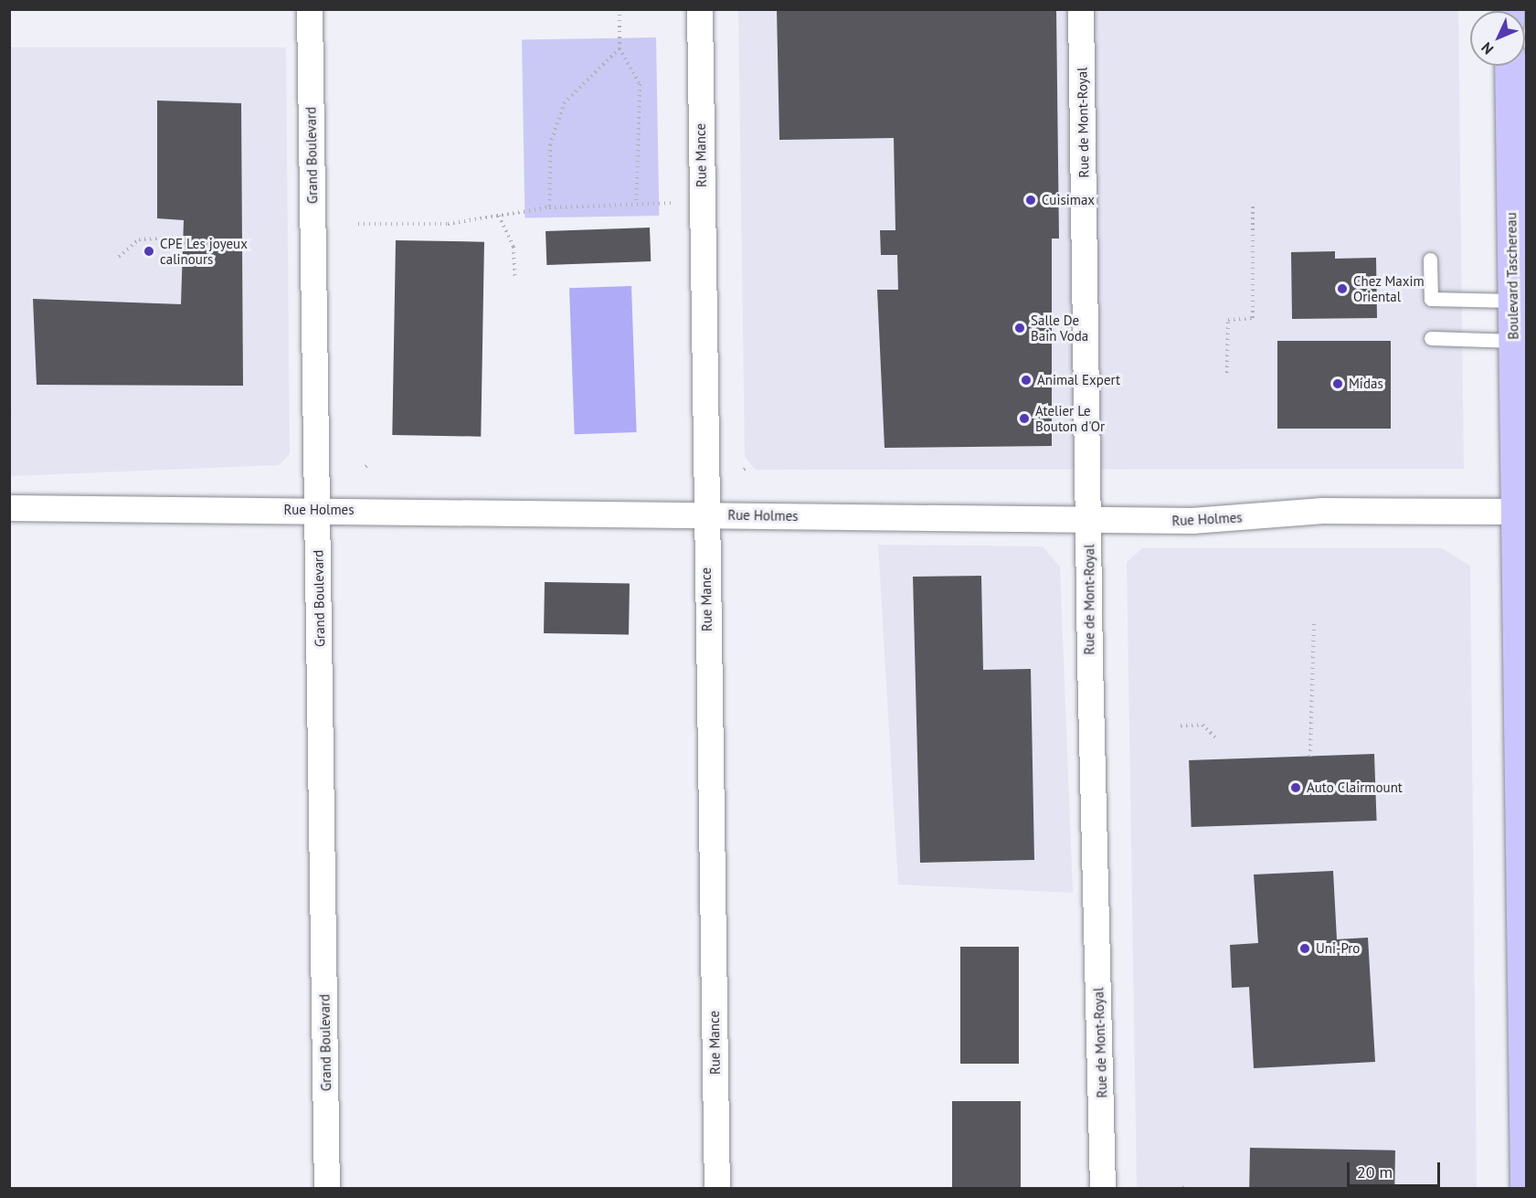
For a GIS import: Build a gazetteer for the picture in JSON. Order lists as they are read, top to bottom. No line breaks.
{"streets":{"main road":["Boulevard Taschereau"],"street":["Rue de Mont-Royal","Grand Boulevard","Rue Mance","Rue Holmes"]},"crossings":[["Rue de Mont-Royal","Rue Holmes"],["Grand Boulevard","Rue Holmes"],["Rue Mance","Rue Holmes"],["Boulevard Taschereau","Rue Holmes"]],"places":["Cuisimax","CPE Les joyeux calinours","Chez Maxim Oriental","Salle De Bain Voda","Animal Expert","Midas","Atelier Le Bouton d'Or","Auto Clairmount","Uni-Pro"],"scale_bar":"20 m","north":"bottom left"}
